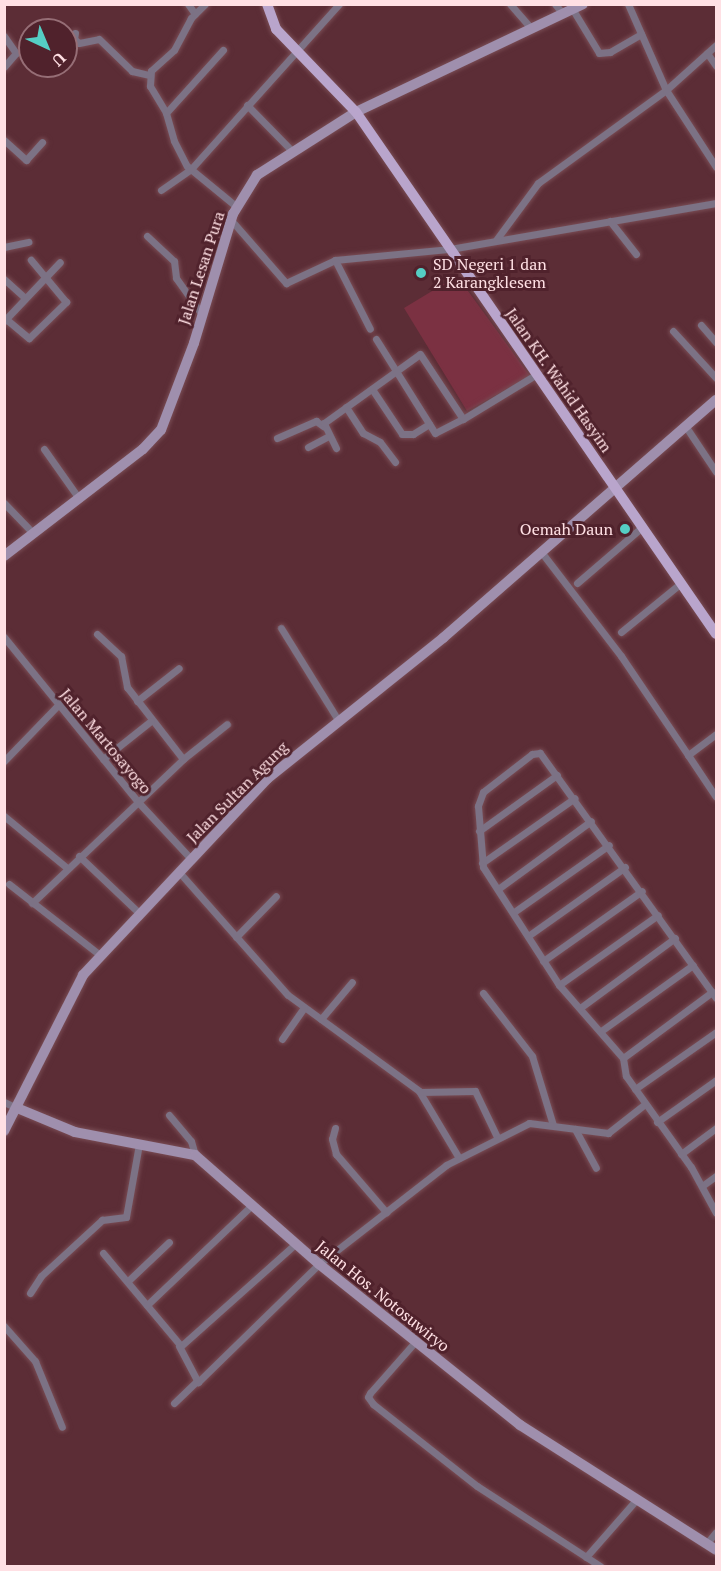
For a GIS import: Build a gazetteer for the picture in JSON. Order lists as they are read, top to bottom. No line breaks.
{"streets":{"main road":["Jalan KH. Wahid Hasyim"],"street":["Jalan Lesan Pura","Jalan Martosayogo","Jalan Sultan Agung","Jalan Hos. Notosuwiryo"]},"crossings":[["Jalan Lesan Pura","Jalan KH. Wahid Hasyim"],["Jalan KH. Wahid Hasyim","Jalan Sultan Agung"],["Jalan Martosayogo","Jalan Sultan Agung"],["Jalan Sultan Agung","Jalan Hos. Notosuwiryo"]],"places":["SD Negeri 1 dan 2 Karangklesem","Oemah Daun"],"north":"bottom right"}
